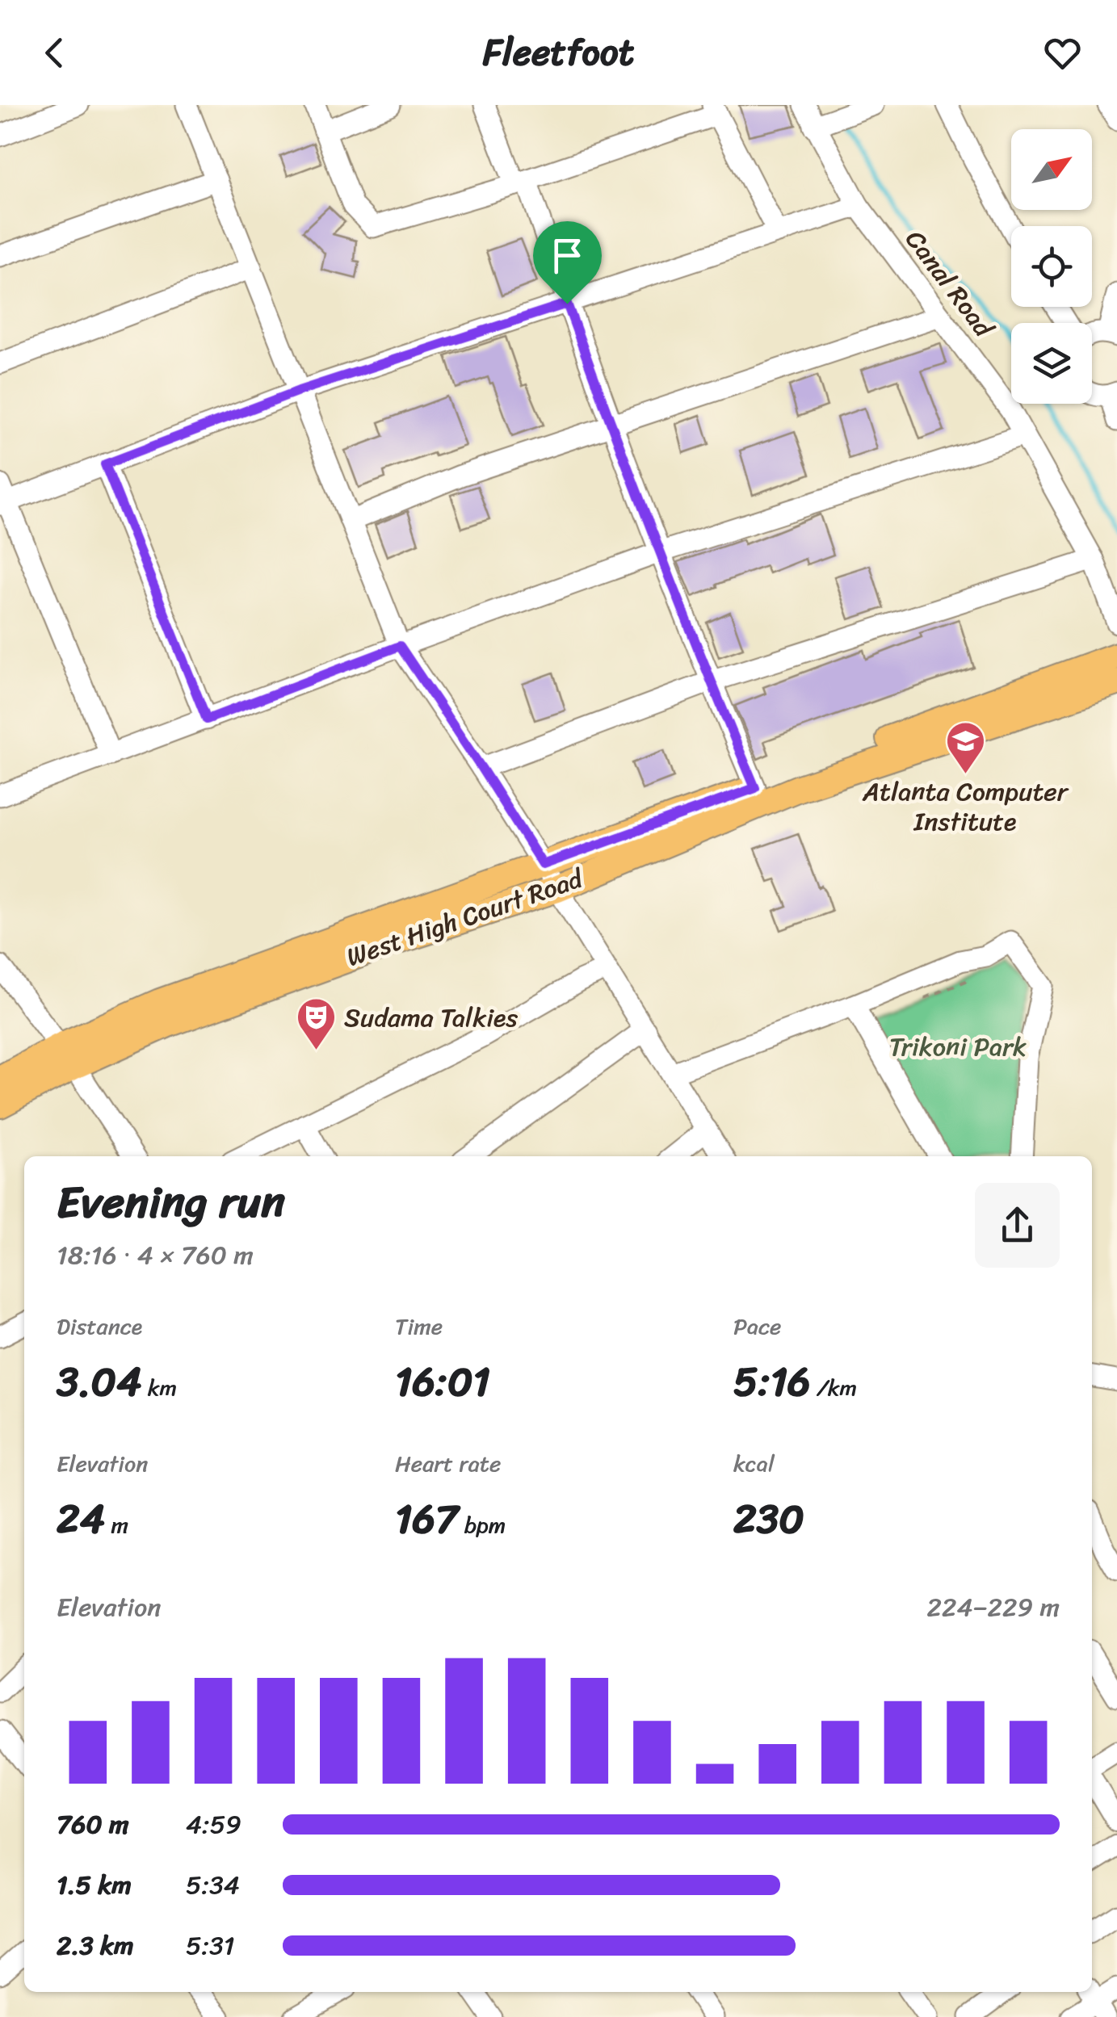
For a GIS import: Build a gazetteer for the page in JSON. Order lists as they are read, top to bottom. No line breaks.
{"streets":{"main road":["West High Court Road"],"street":["Canal Road"]},"parks":["Trikoni Park"],"places":{"school or university":["Atlanta Computer Institute"],"theatre":["Sudama Talkies"]},"north":"top right","page":{"header":"Fleetfoot","heading":["Evening run","18:16 · 4 × 760 m"],"stats":[["Distance","3.04 km"],["Time","16:01"],["Pace","5:16 /km"],["Elevation","24 m"],["Heart rate","167 bpm"],["kcal","230"]],"chart":["Elevation","224–229 m"],"list":[{"name":"760 m","note":"4:59"},{"name":"1.5 km","note":"5:34"},{"name":"2.3 km","note":"5:31"}]}}
